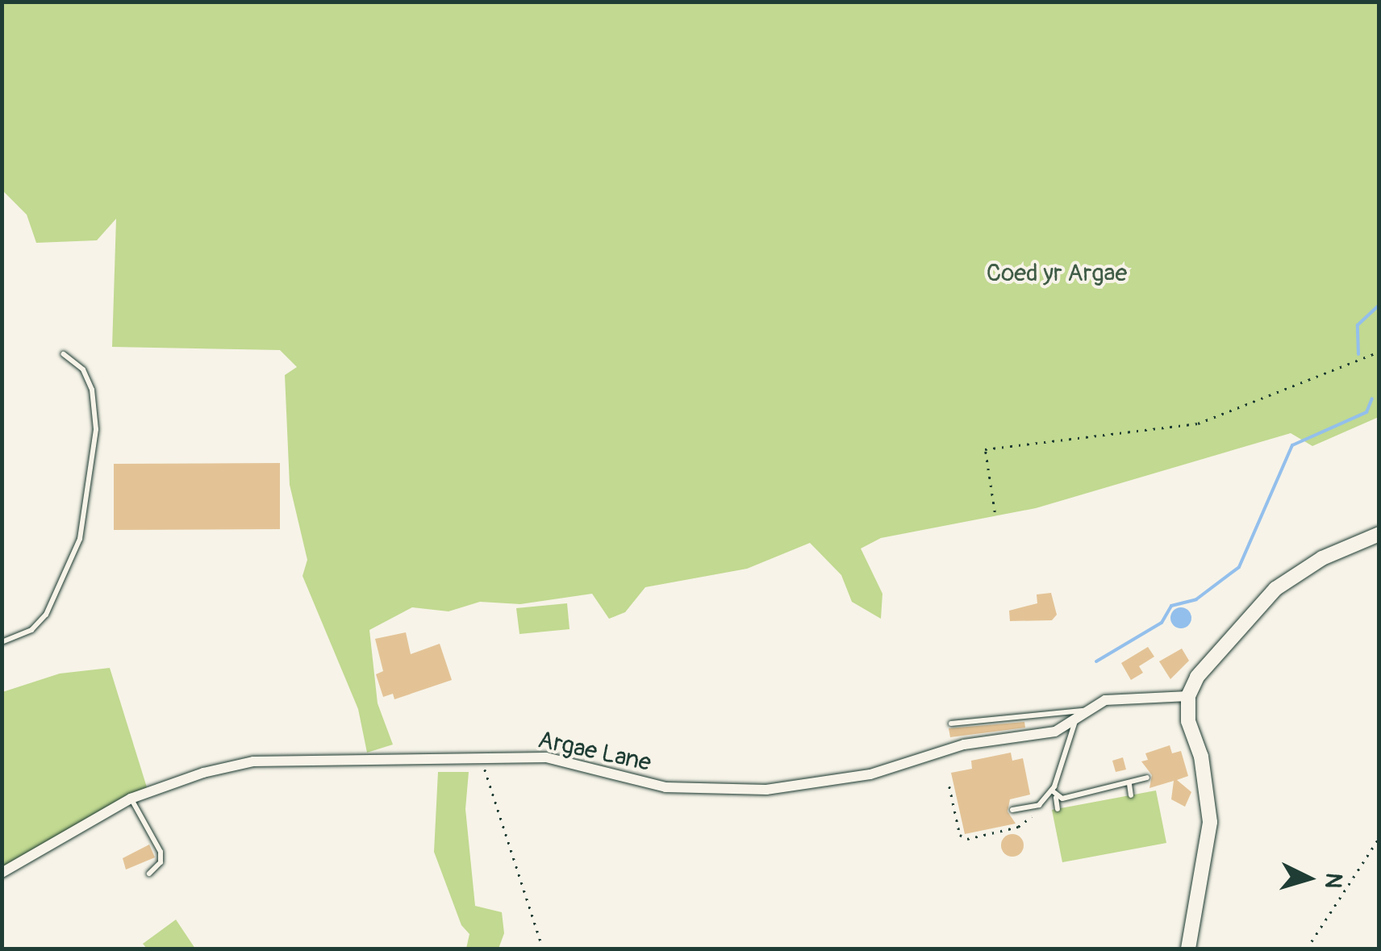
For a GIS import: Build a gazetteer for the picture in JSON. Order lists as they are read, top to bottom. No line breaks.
{"streets":{"street":["Argae Lane"]},"parks":["Coed yr Argae"],"north":"right"}
